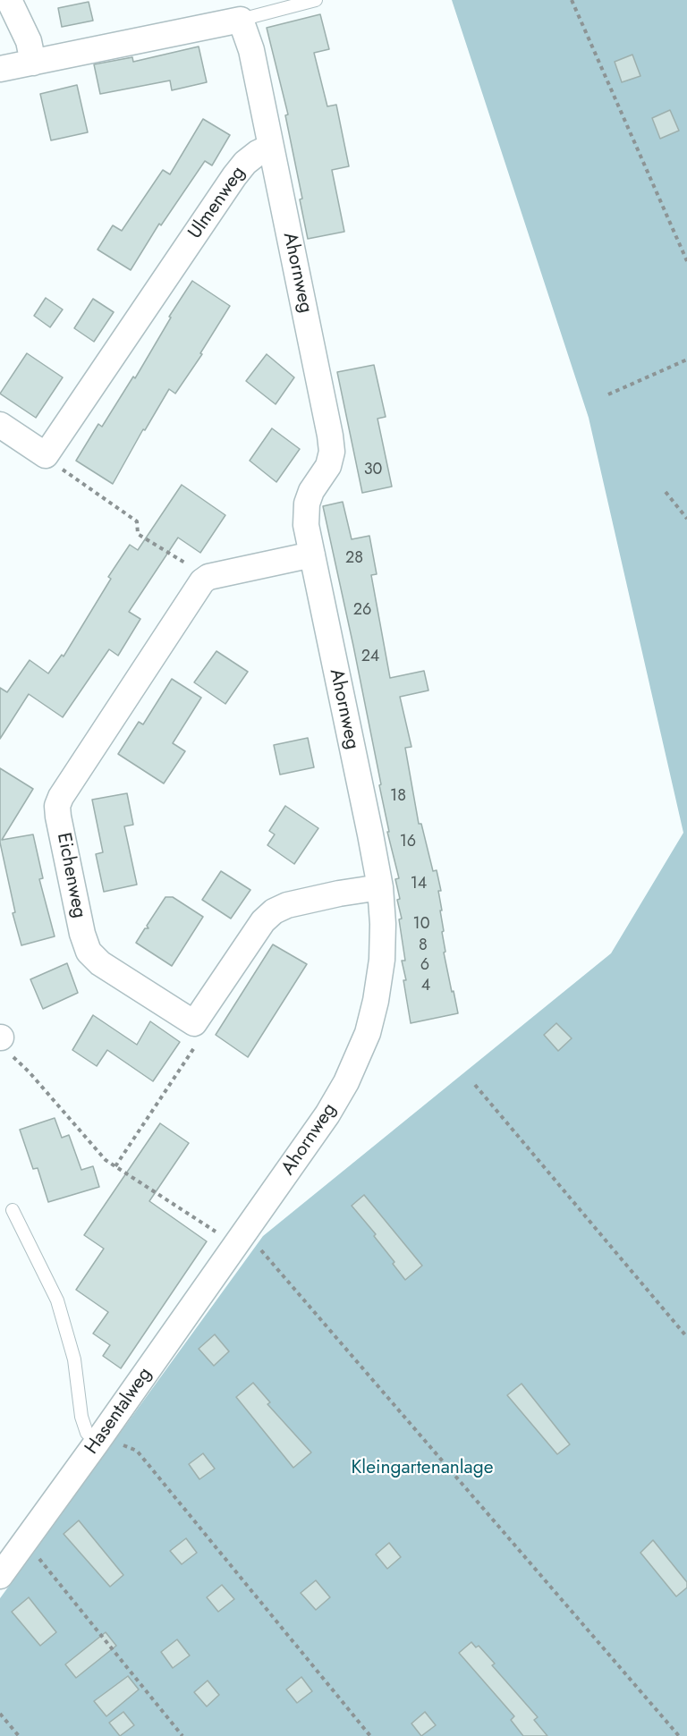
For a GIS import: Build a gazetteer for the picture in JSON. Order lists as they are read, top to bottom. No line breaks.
{"streets":{"street":["Ulmenweg","Ahornweg","Eichenweg","Hasentalweg"]},"crossings":[["Ulmenweg","Ahornweg"],["Ahornweg","Eichenweg"],["Ahornweg","Hasentalweg"]],"parks":["Kleingartenanlage"],"house_numbers":["30","28","26","24","18","16","14","10","8","6","4"]}
